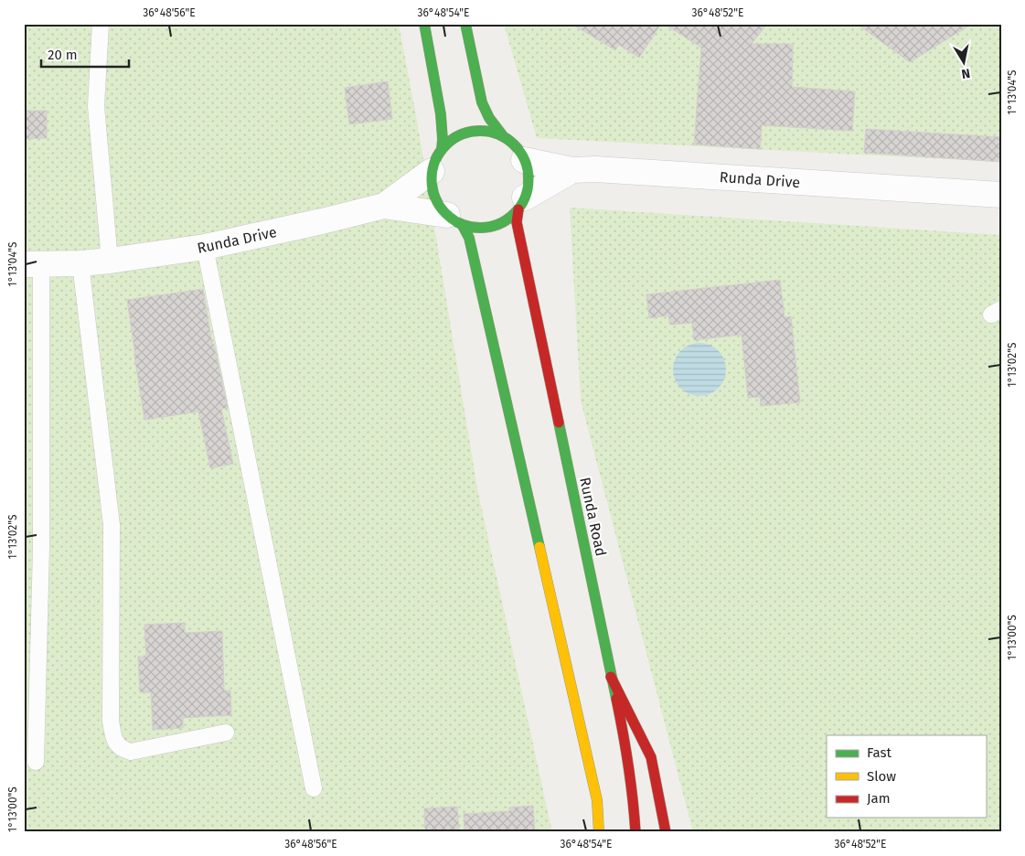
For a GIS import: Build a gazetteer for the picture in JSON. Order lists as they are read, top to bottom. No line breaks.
{"streets":{"street":["Runda Drive","Runda Road"]},"crossings":[["Runda Drive","Runda Road"]],"legend":["Fast","Slow","Jam"],"scale_bar":"20 m","north":"bottom","coordinates":["36°48'56\"E","36°48'54\"E","36°48'52\"E","1°13'04\"S","1°13'02\"S","1°13'00\"S"]}
